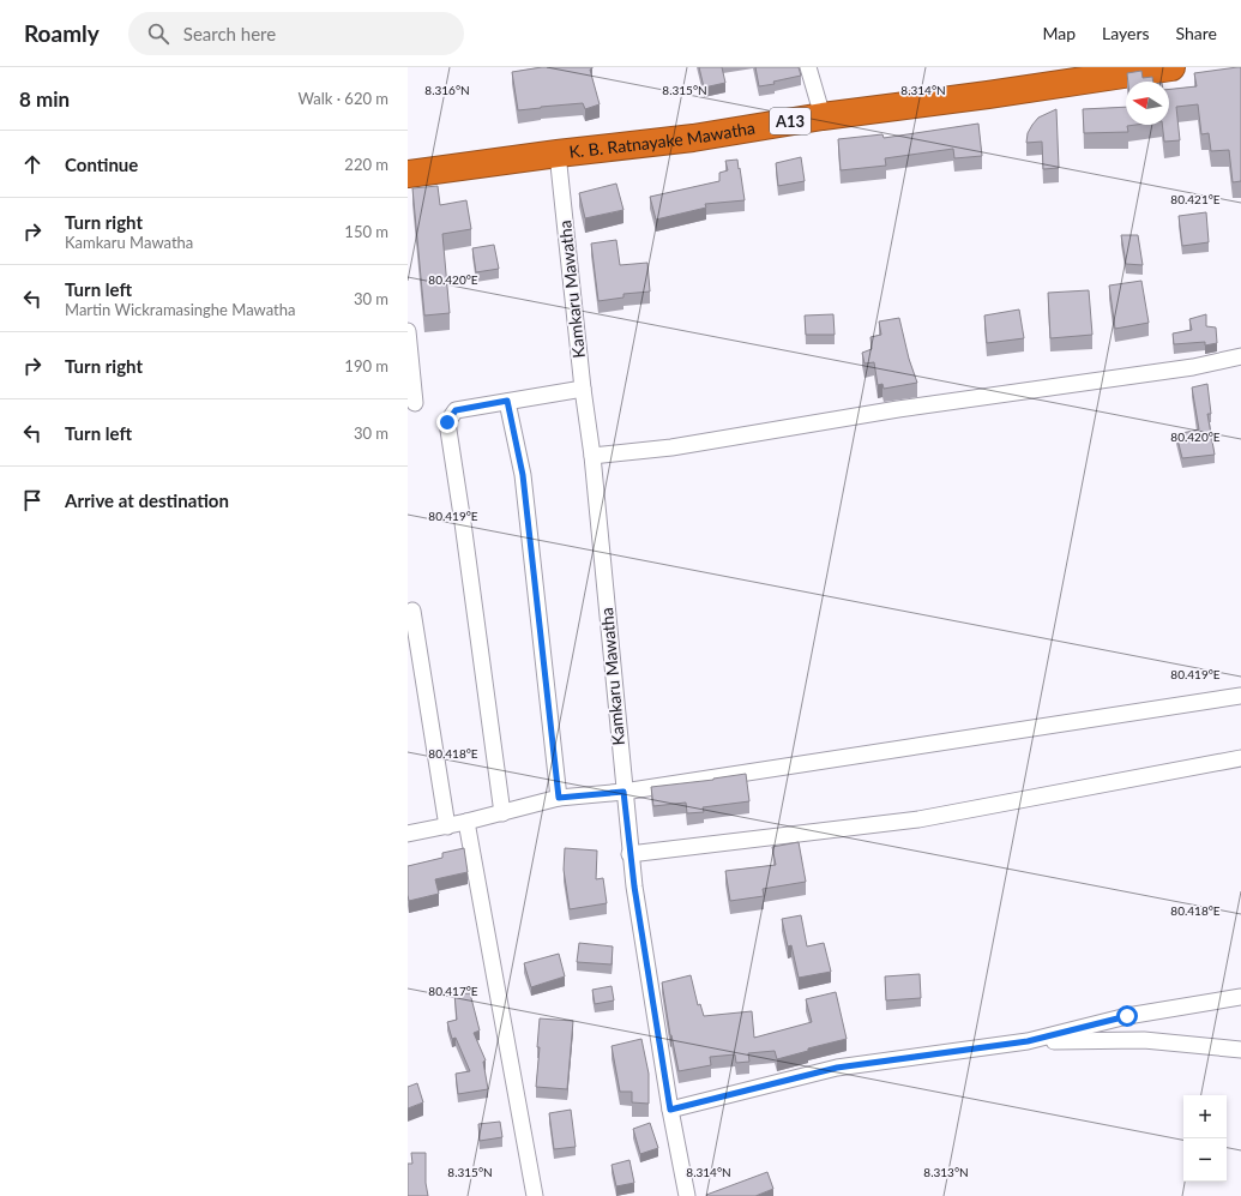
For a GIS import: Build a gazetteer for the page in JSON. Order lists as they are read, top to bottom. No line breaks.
{"streets":{"highway":["A13","K. B. Ratnayake Mawatha"],"street":["Kamkaru Mawatha"]},"crossings":[["K. B. Ratnayake Mawatha","Kamkaru Mawatha"]],"north":"left","page":{"header":"Roamly","search":"Search here","nav":["Map","Layers","Share"],"heading":["8 min","Walk · 620 m"],"list":[["Continue","220 m"],["Turn right","Kamkaru Mawatha","150 m"],["Turn left","Martin Wickramasinghe Mawatha","30 m"],["Turn right","190 m"],["Turn left","30 m"],"Arrive at destination"],"map_buttons":["+","−"]},"coordinates":["8.316°N","8.315°N","8.314°N","80.421°E","80.420°E","80.419°E","80.418°E","80.417°E","8.313°N"]}
